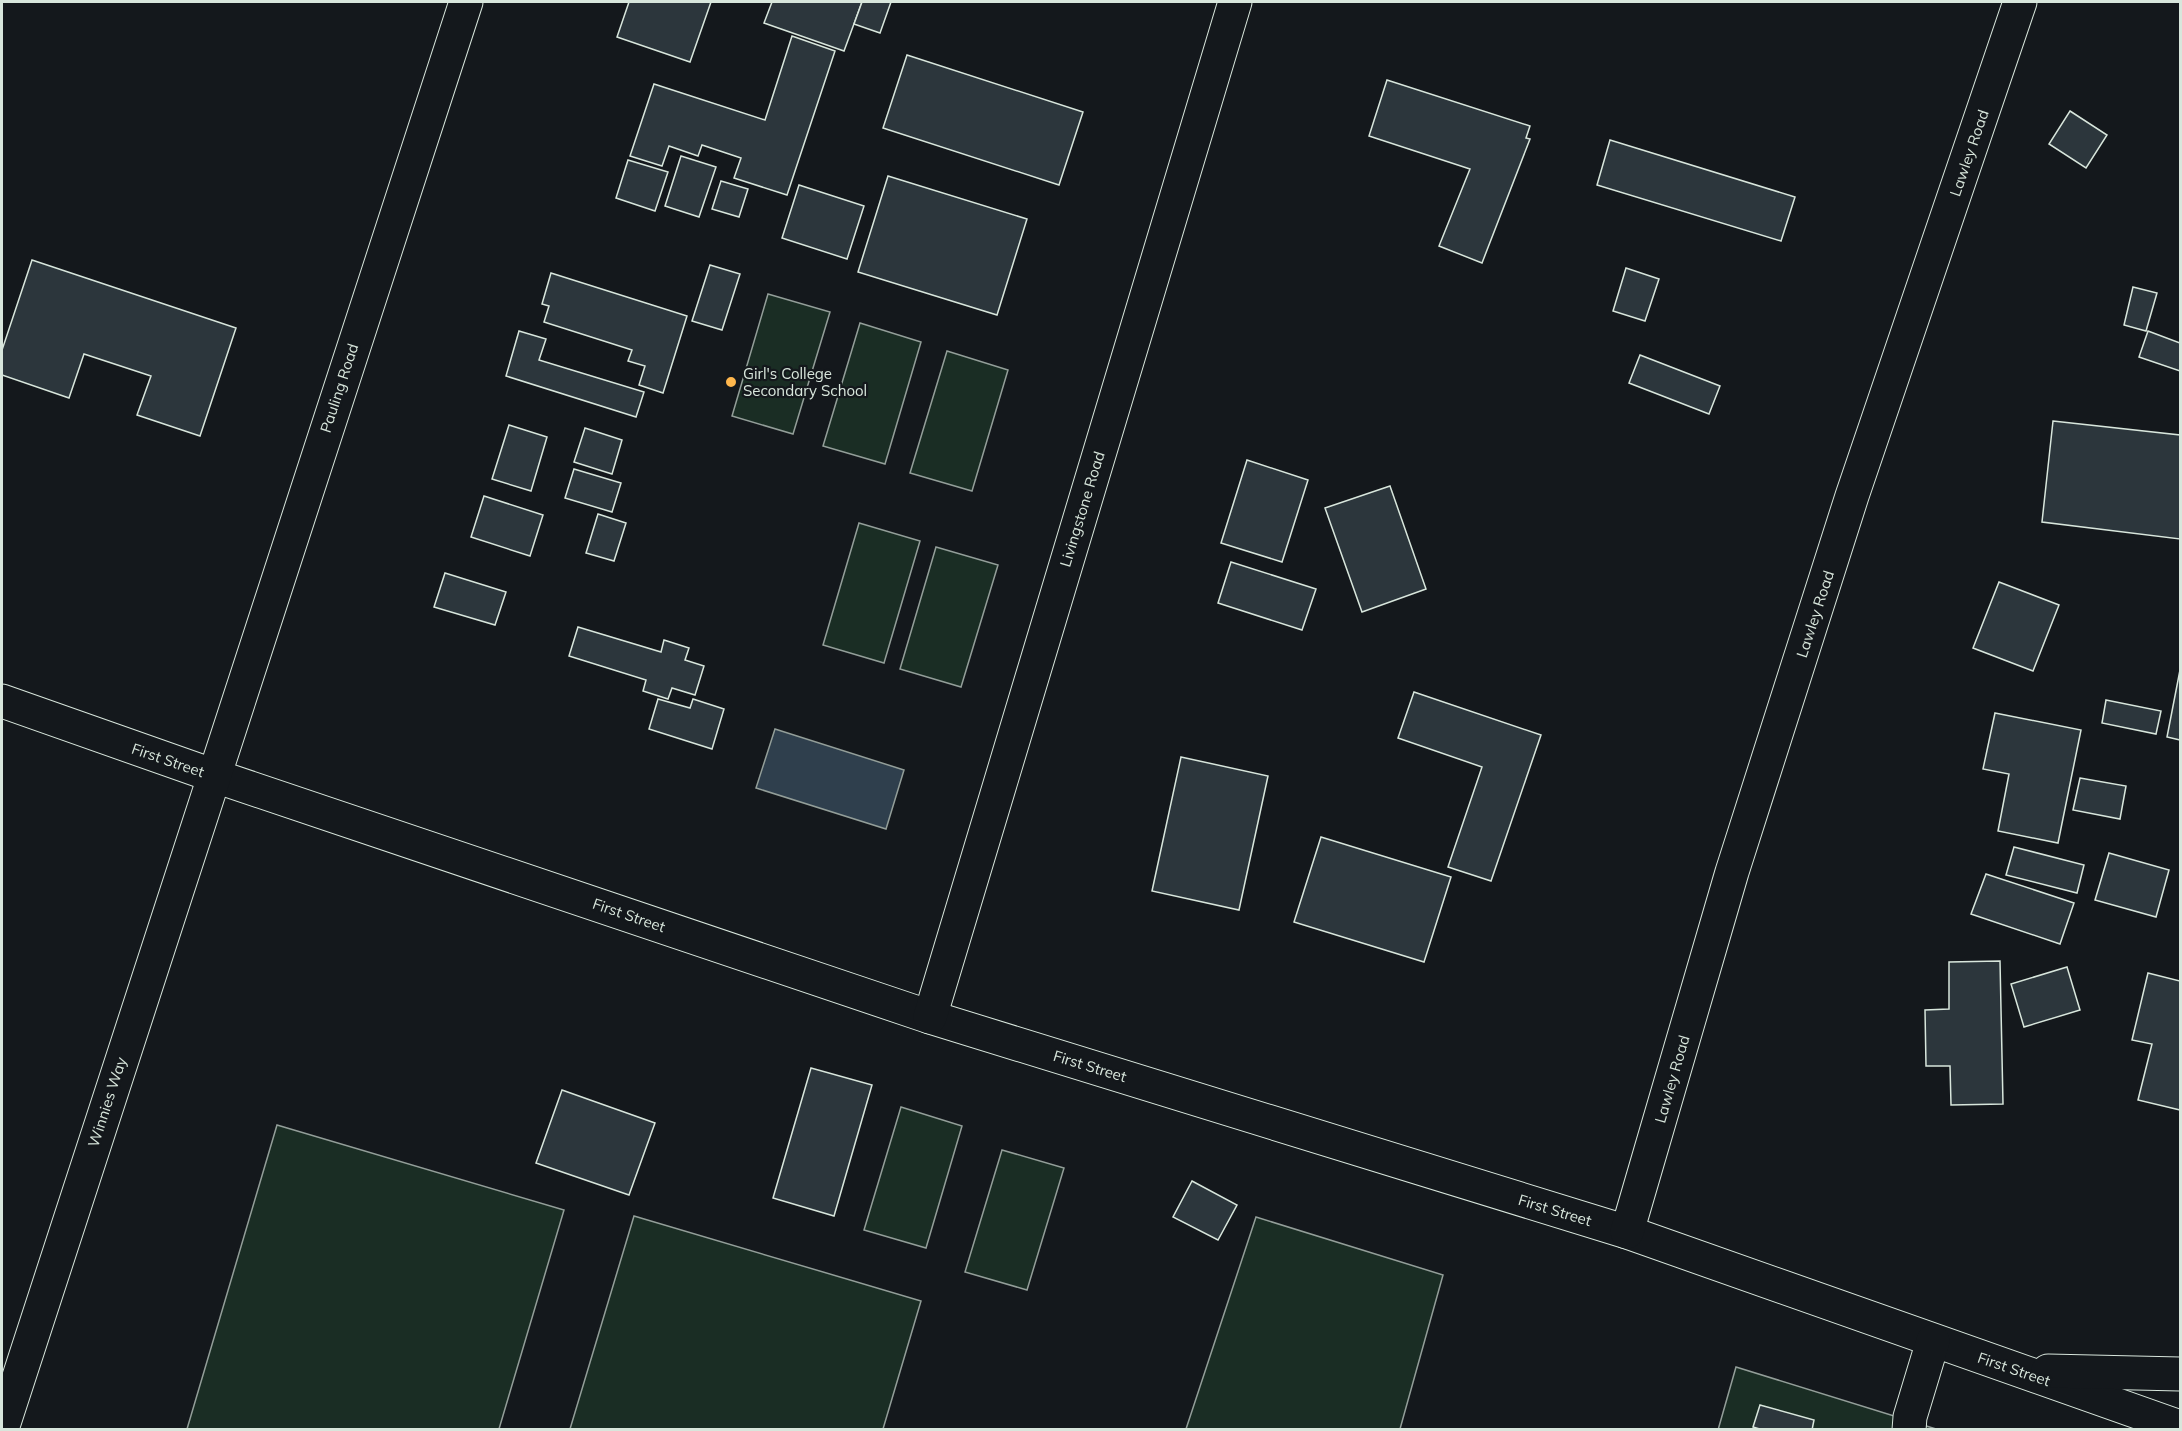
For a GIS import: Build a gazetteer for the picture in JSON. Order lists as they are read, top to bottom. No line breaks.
{"streets":{"street":["Lawley Road","Pauling Road","Livingstone Road","First Street","Winnies Way"]},"crossings":[["Lawley Road","First Street"],["Pauling Road","First Street"],["Pauling Road","Winnies Way"],["Livingstone Road","First Street"],["First Street","Winnies Way"]],"places":["Girl's College Secondary School"]}
